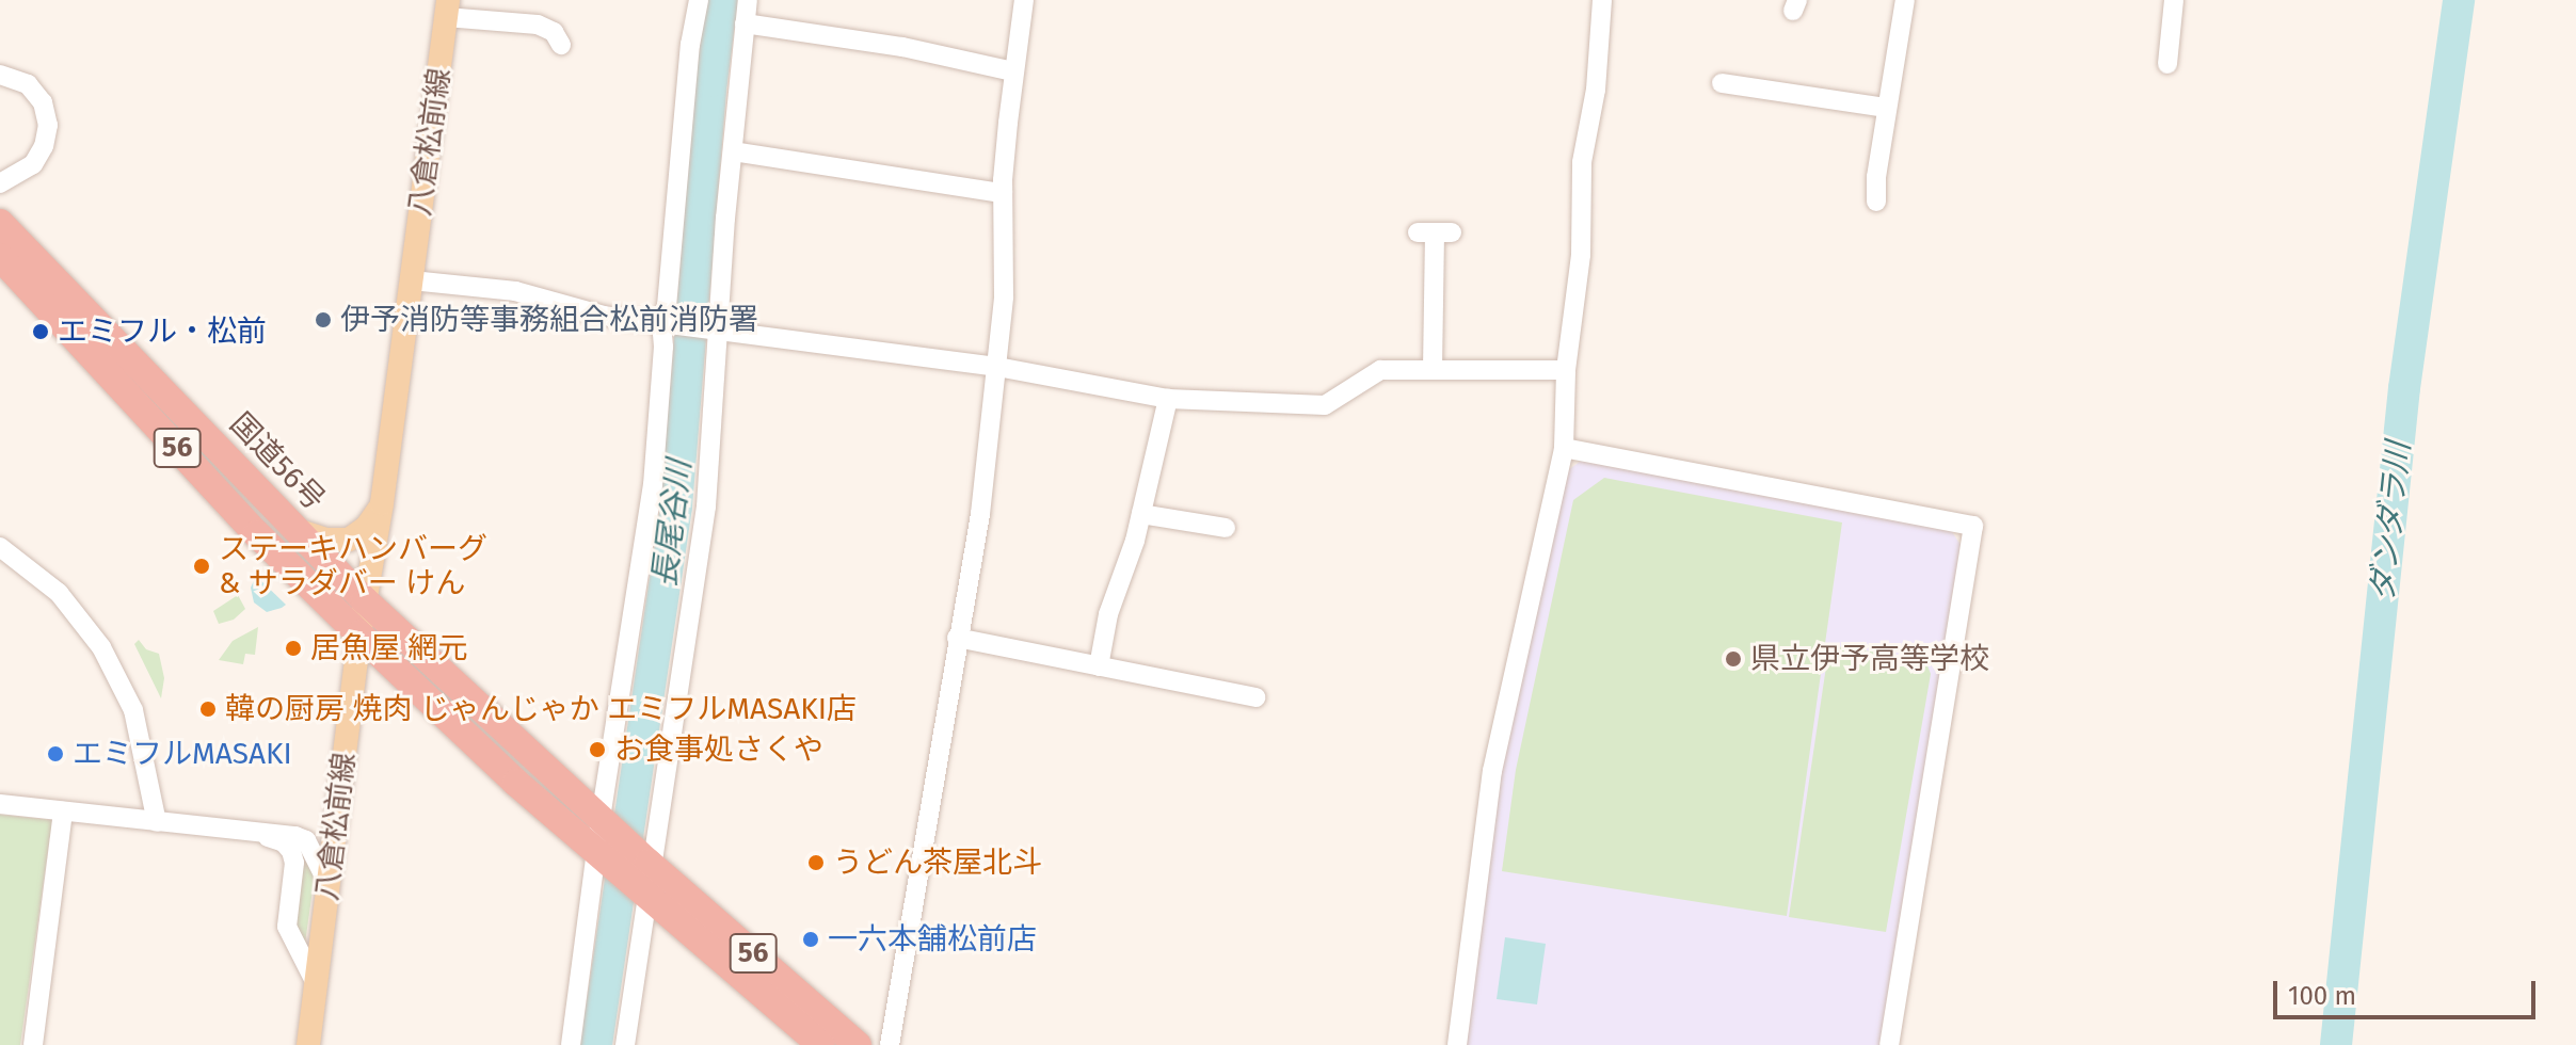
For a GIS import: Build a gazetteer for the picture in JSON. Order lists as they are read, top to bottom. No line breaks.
{"streets":{"highway":["56","国道56号"],"main road":["八倉松前線"]},"crossings":[["八倉松前線","56"],["八倉松前線","国道56号"]],"water":["ダンダラ川","長尾谷川"],"places":["伊予消防等事務組合松前消防署","エミフル・松前","ステーキハンバーグ & サラダバー けん","居魚屋 網元","県立伊予高等学校","韓の厨房 焼肉 じゃんじゃか エミフルMASAKI店","お食事処さくや","エミフルMASAKI","うどん茶屋北斗","一六本舗松前店"],"scale_bar":"100 m"}
